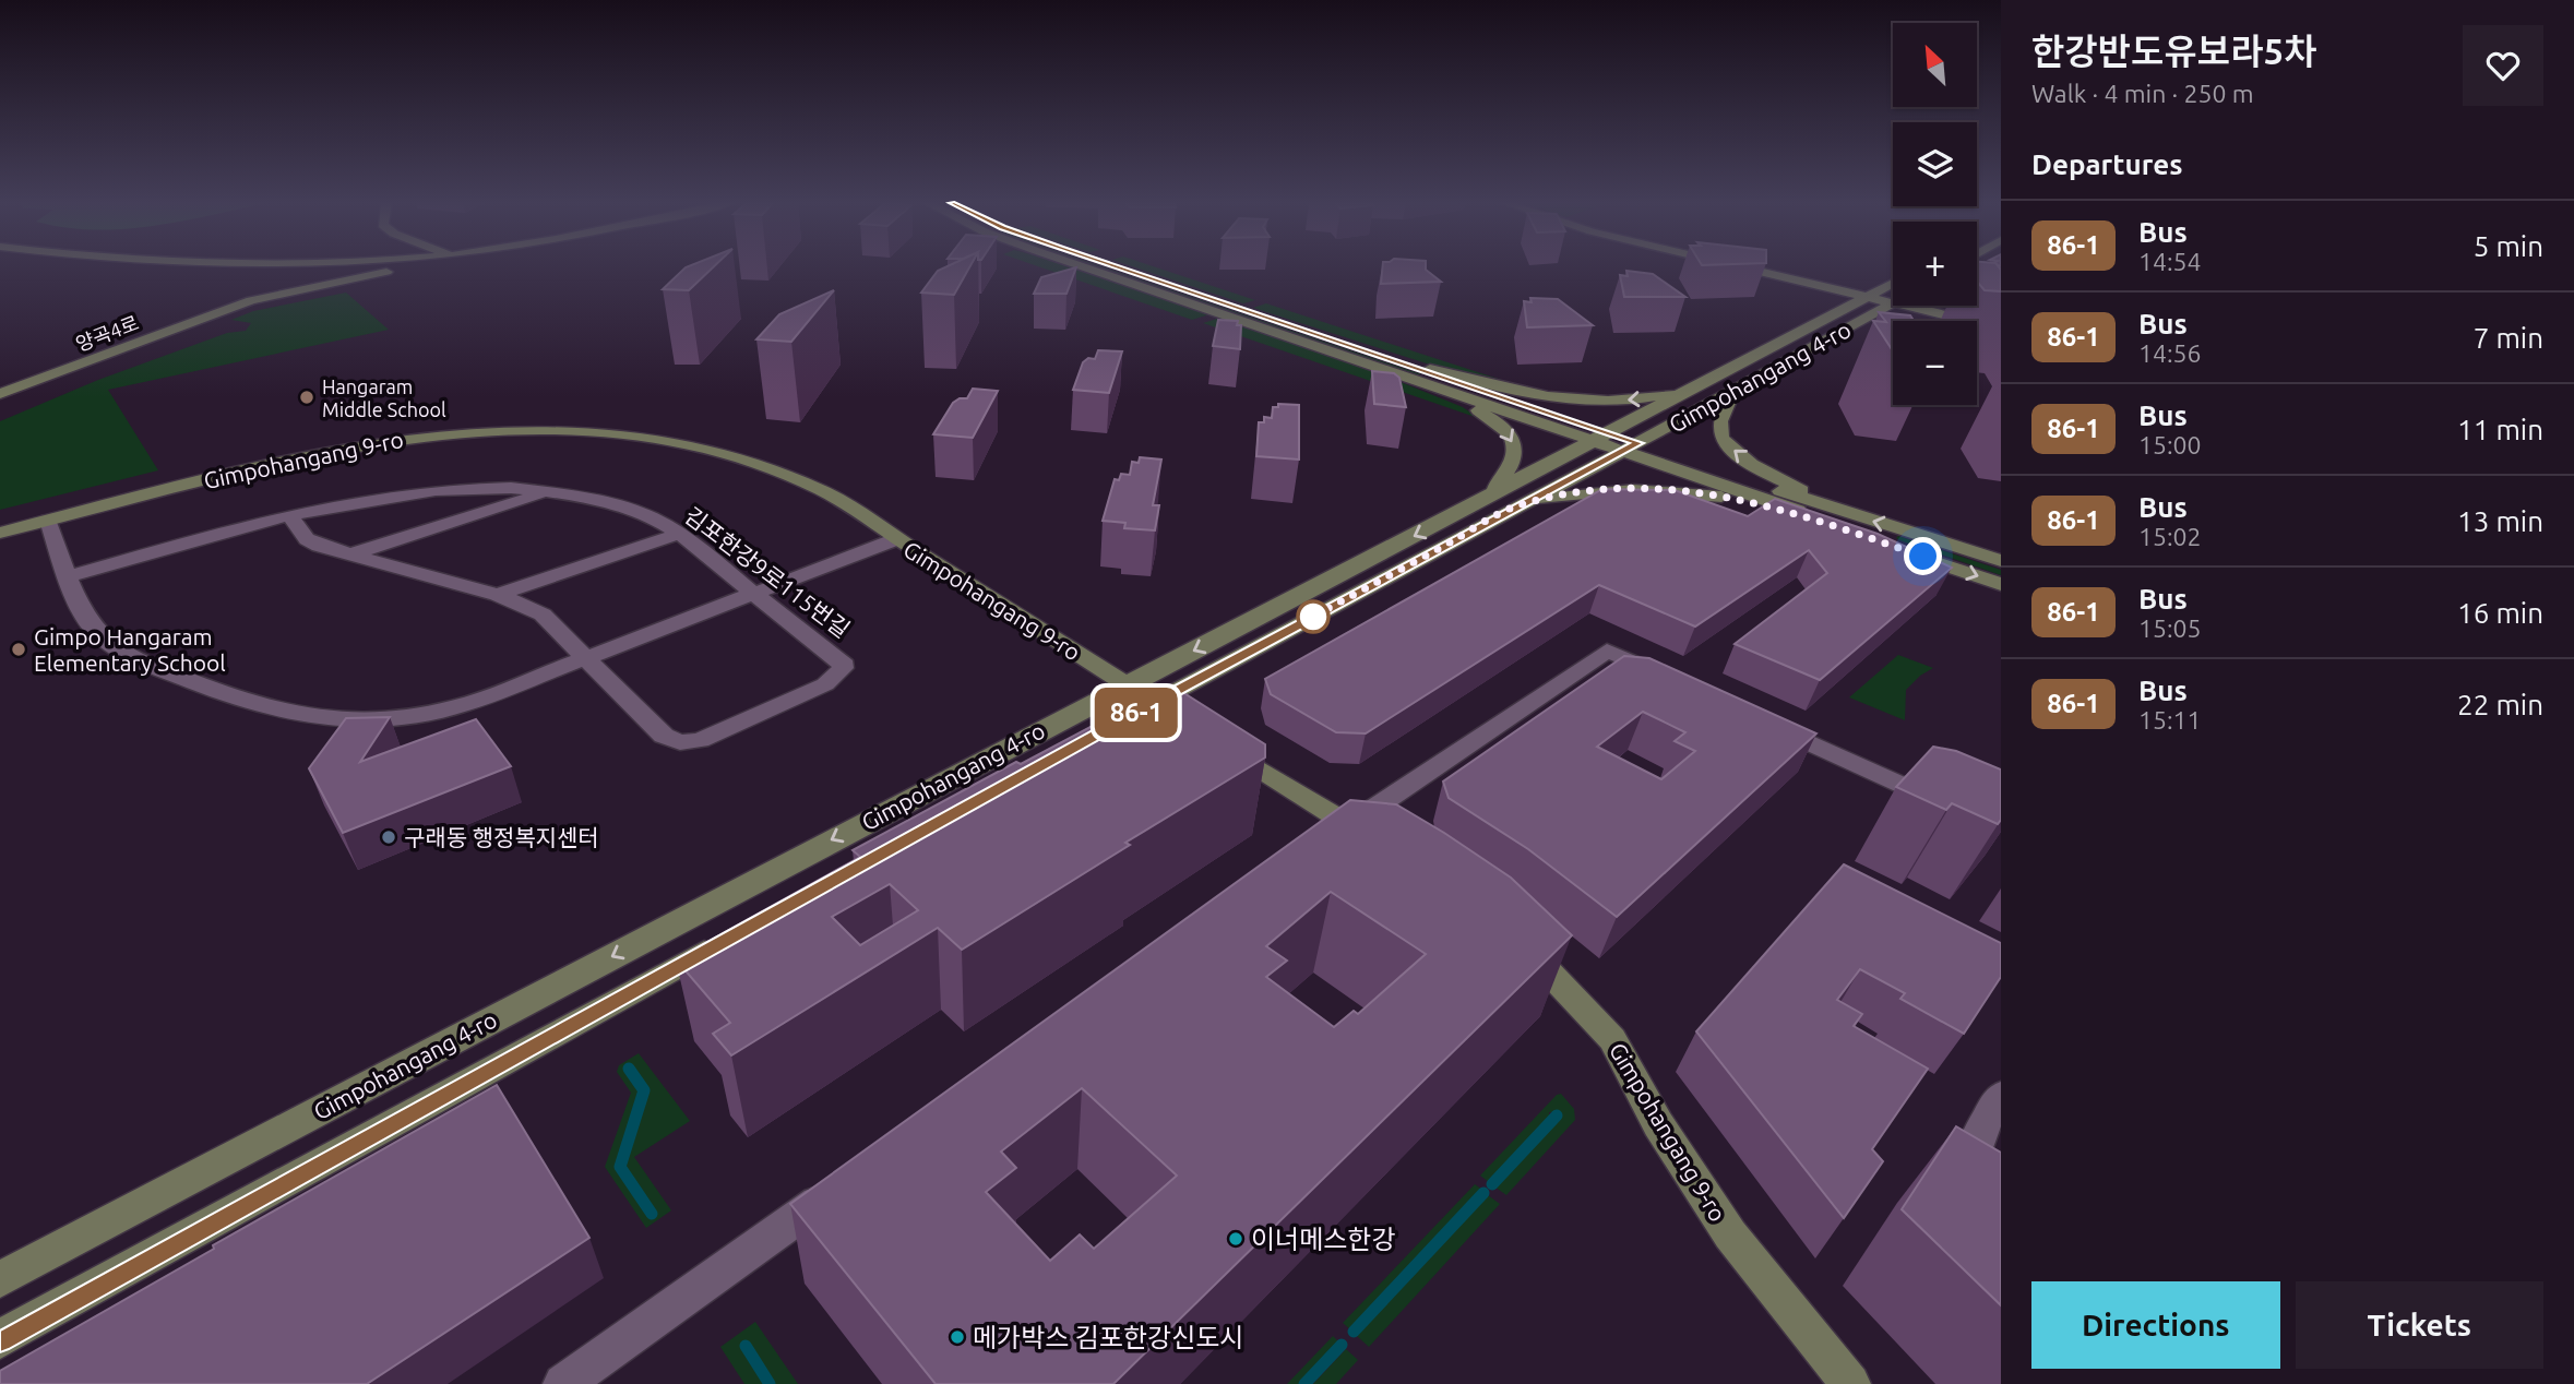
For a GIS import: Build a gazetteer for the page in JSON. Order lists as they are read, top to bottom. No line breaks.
{"streets":{"street":["양곡4로","Gimpohangang 4-ro","Gimpohangang 9-ro","김포한강9로115번길"]},"crossings":[["Gimpohangang 4-ro","Gimpohangang 9-ro"]],"places":["Hangaram Middle School","Gimpo Hangaram Elementary School","구래동 행정복지센터","이너메스한강","메가박스 김포한강신도시"],"lines":["bus line 86-1"],"north":"top left","page":{"on_map":"86-1","heading":[["한강반도유보라5차","Walk · 4 min · 250 m"],"Departures"],"map_buttons":["+","−"],"list":[{"mark":"86-1","name":"Bus","note":"14:54","value":"5 min"},{"mark":"86-1","name":"Bus","note":"14:56","value":"7 min"},{"mark":"86-1","name":"Bus","note":"15:00","value":"11 min"},{"mark":"86-1","name":"Bus","note":"15:02","value":"13 min"},{"mark":"86-1","name":"Bus","note":"15:05","value":"16 min"},{"mark":"86-1","name":"Bus","note":"15:11","value":"22 min"}],"buttons":["Directions","Tickets"]}}
